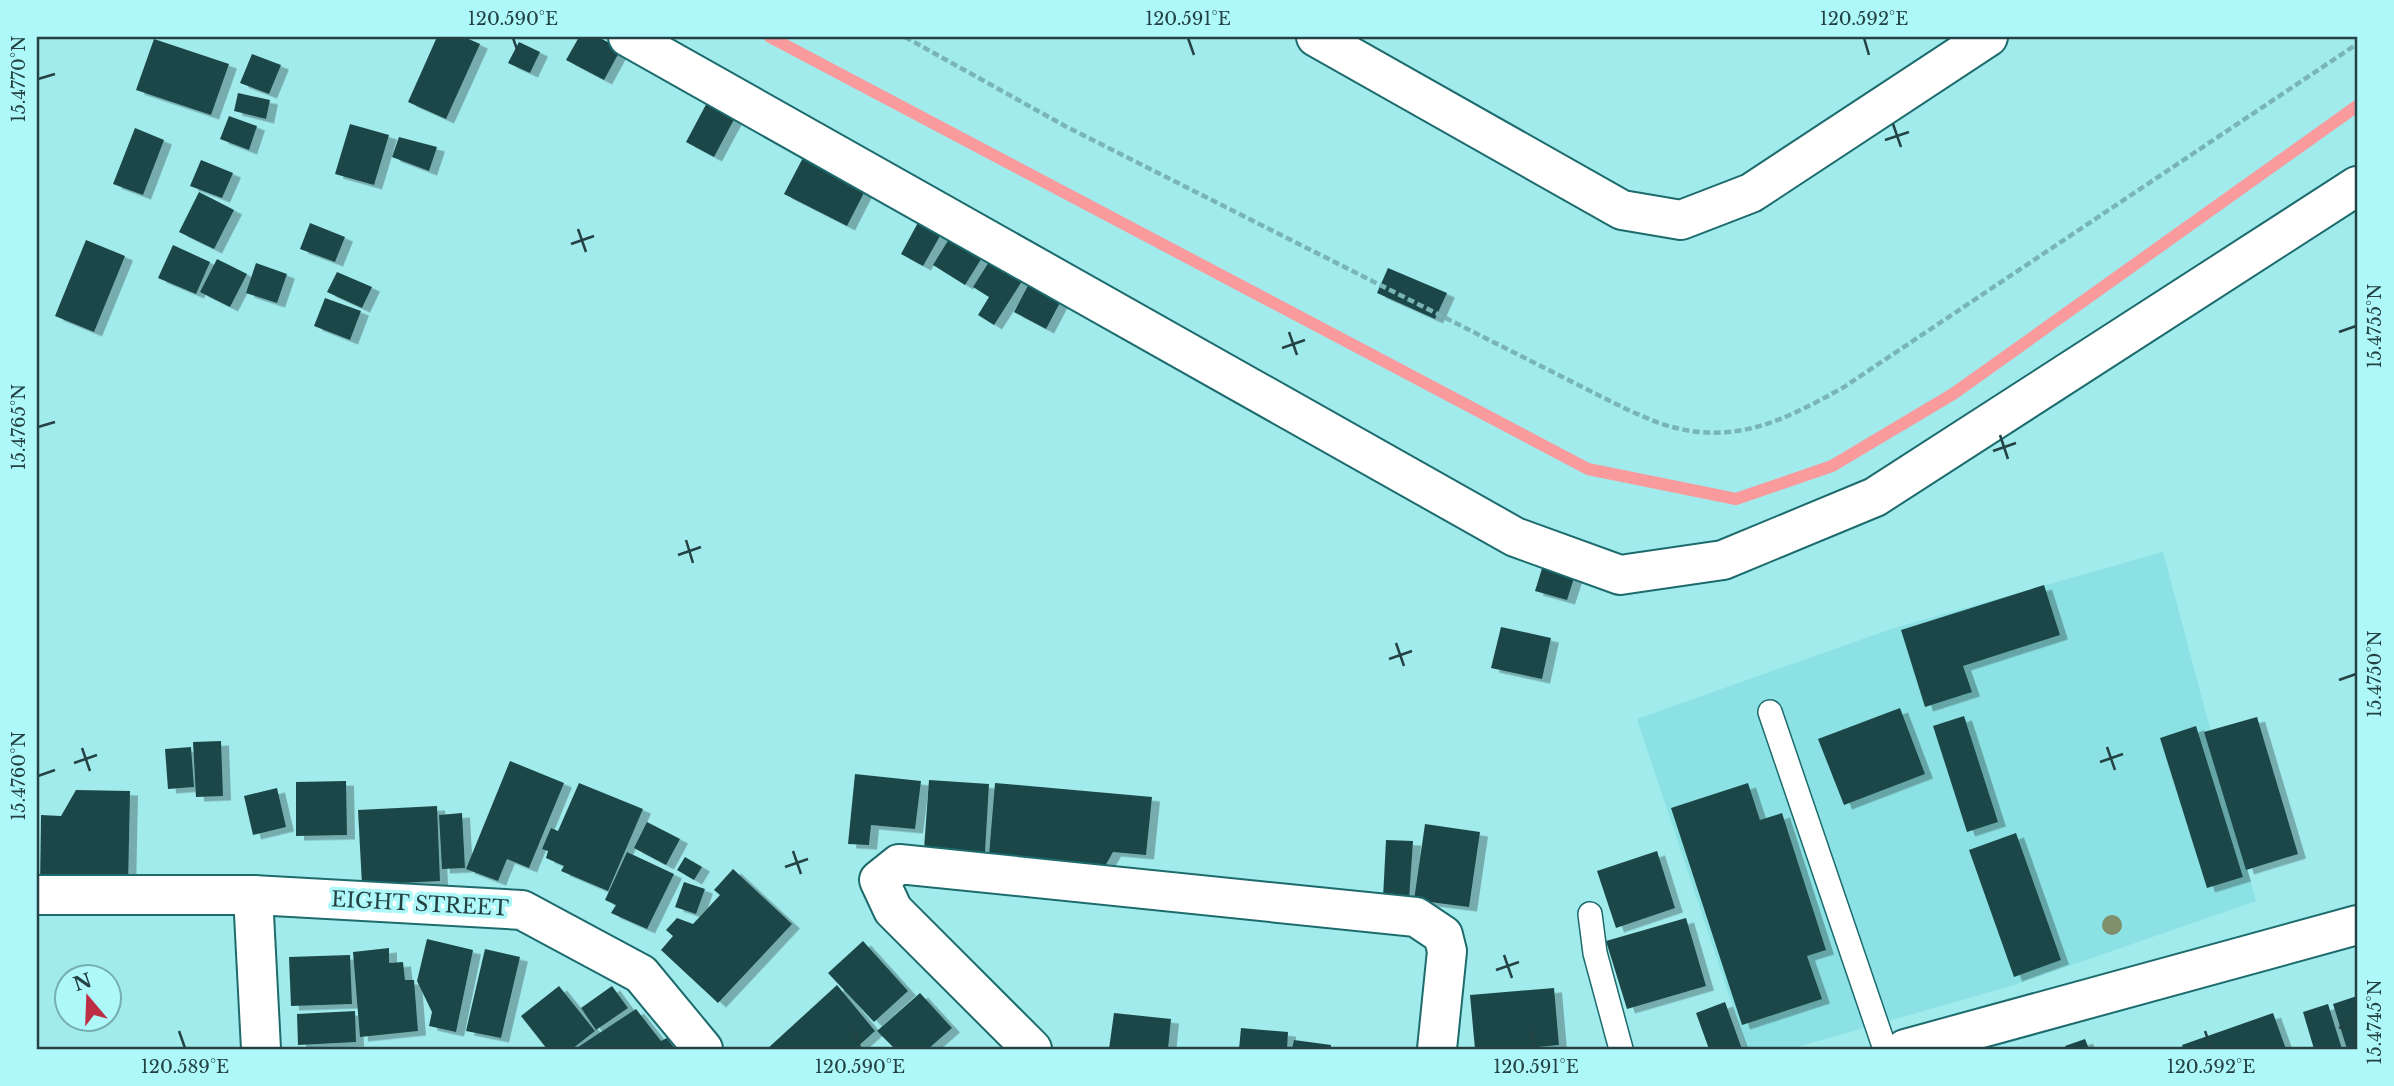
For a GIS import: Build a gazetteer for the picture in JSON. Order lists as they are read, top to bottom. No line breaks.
{"streets":{"street":["EIGHT STREET"]},"north":"top","coordinates":["120.590°E","120.591°E","120.592°E","15.4770°N","15.4755°N","15.4765°N","15.4750°N","15.4760°N","15.4745°N","120.589°E"]}
